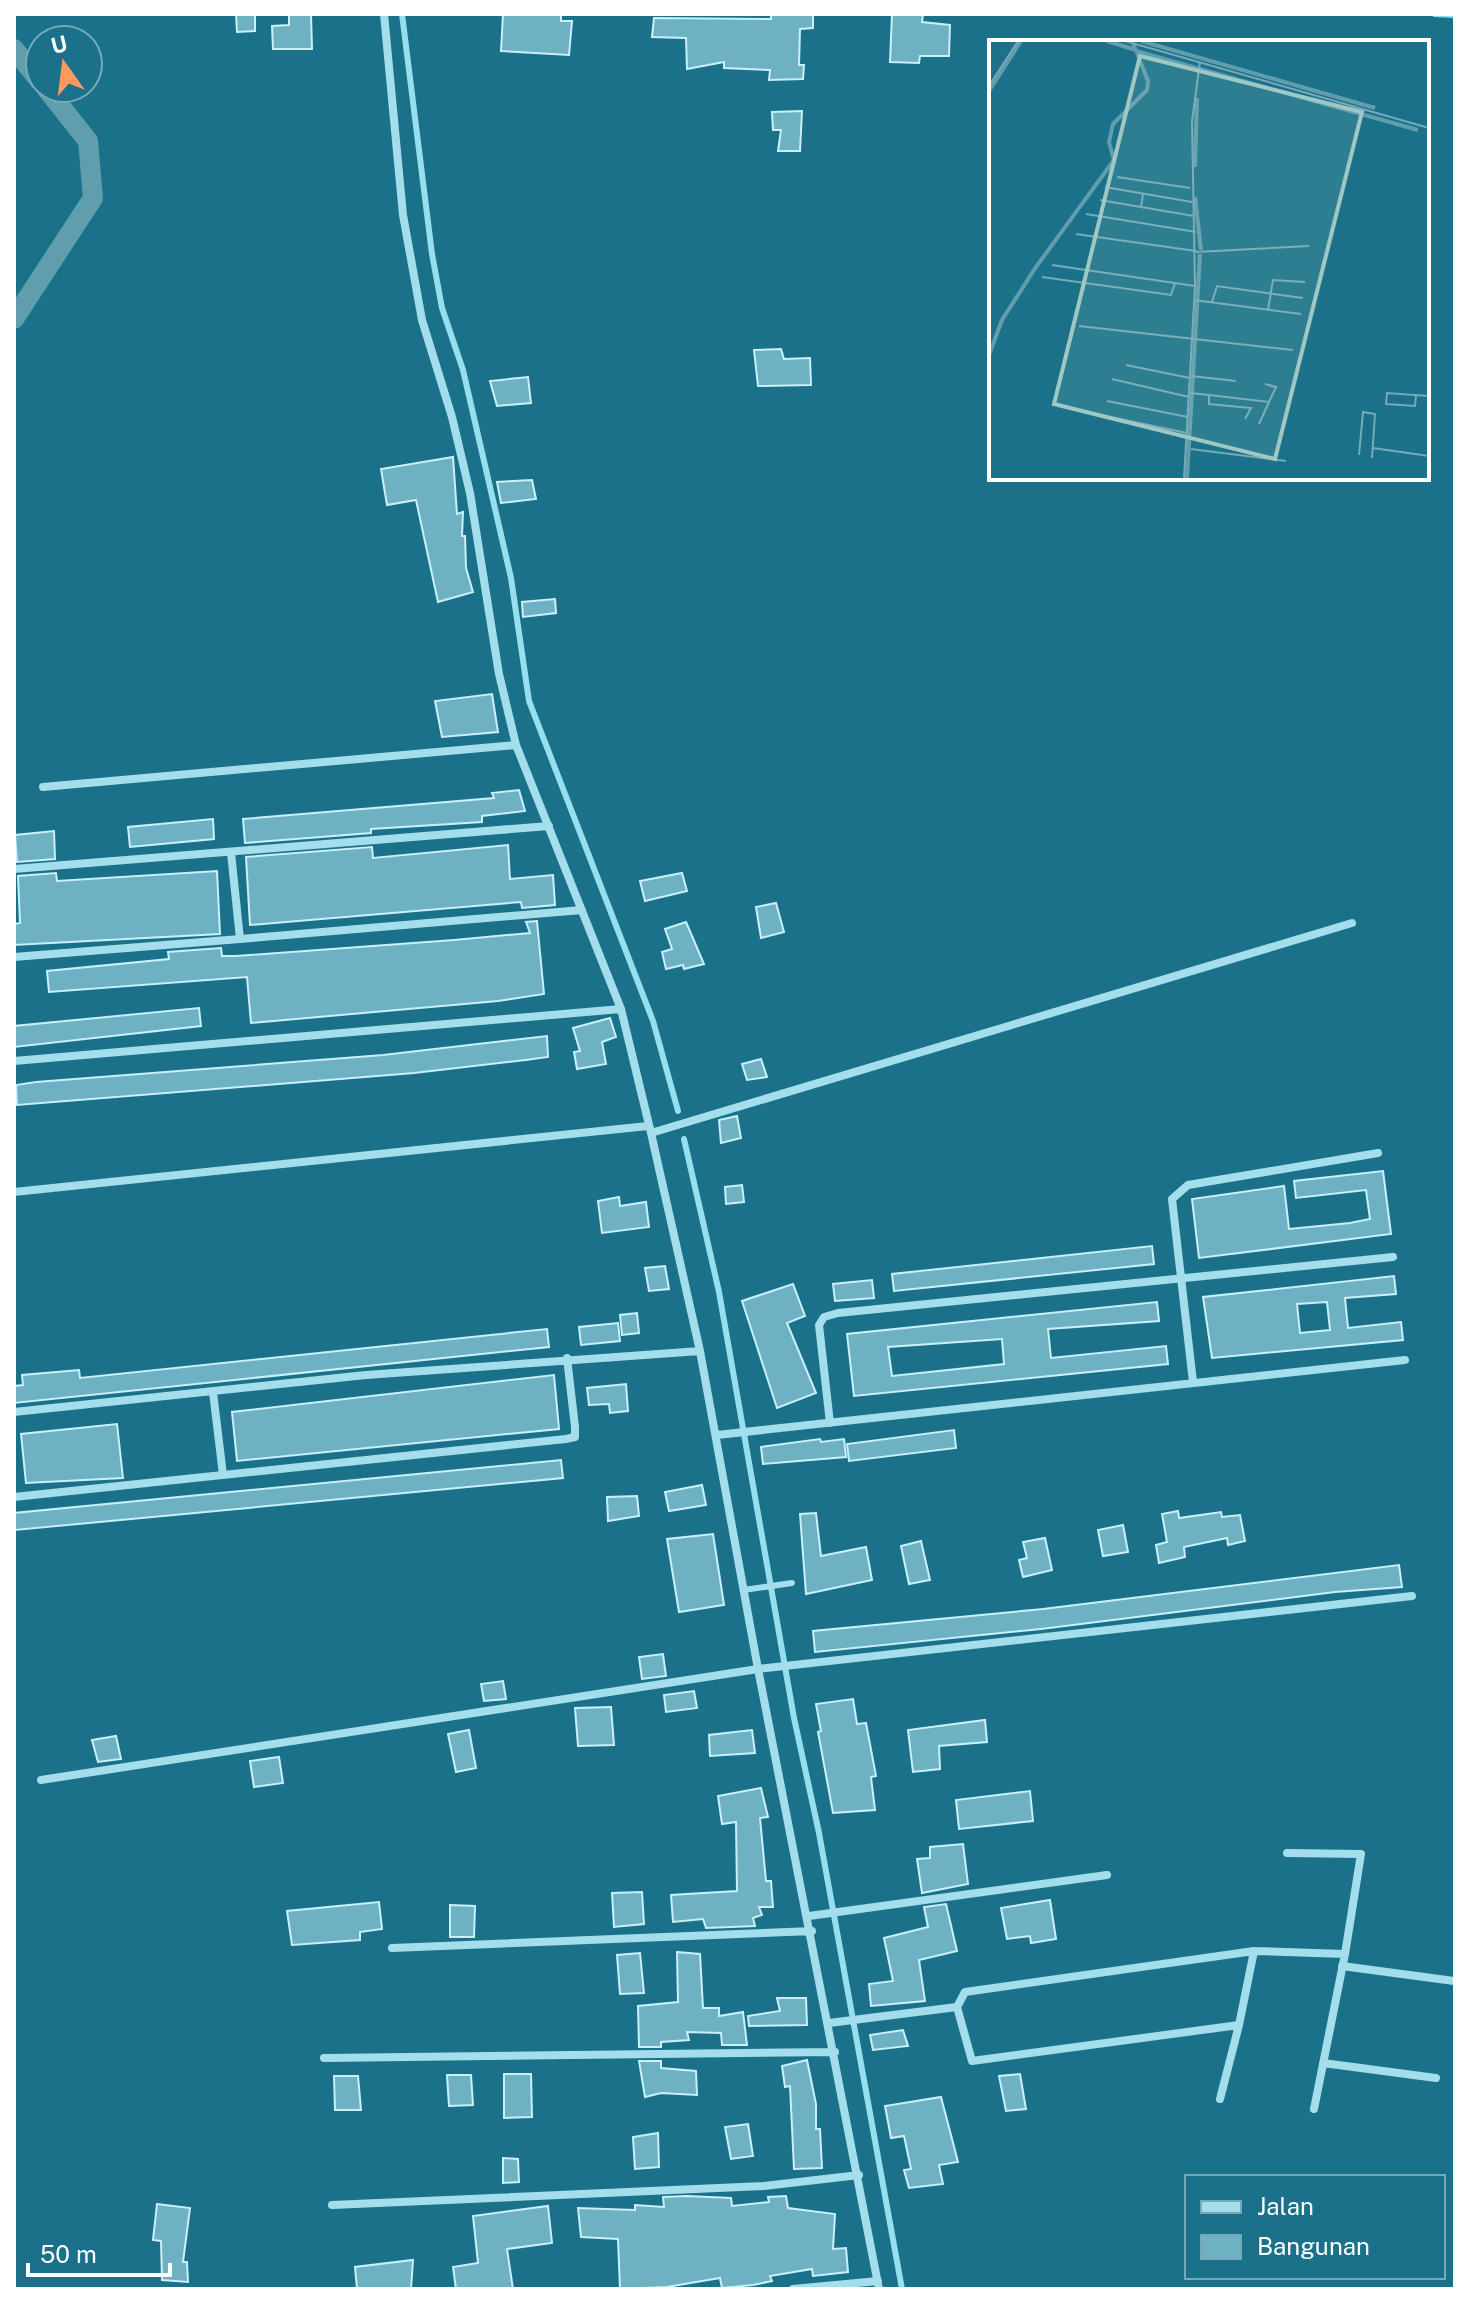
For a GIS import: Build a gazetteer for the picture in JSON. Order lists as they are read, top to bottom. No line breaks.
{"legend":["Jalan","Bangunan"],"scale_bar":"50 m","north":"top"}
